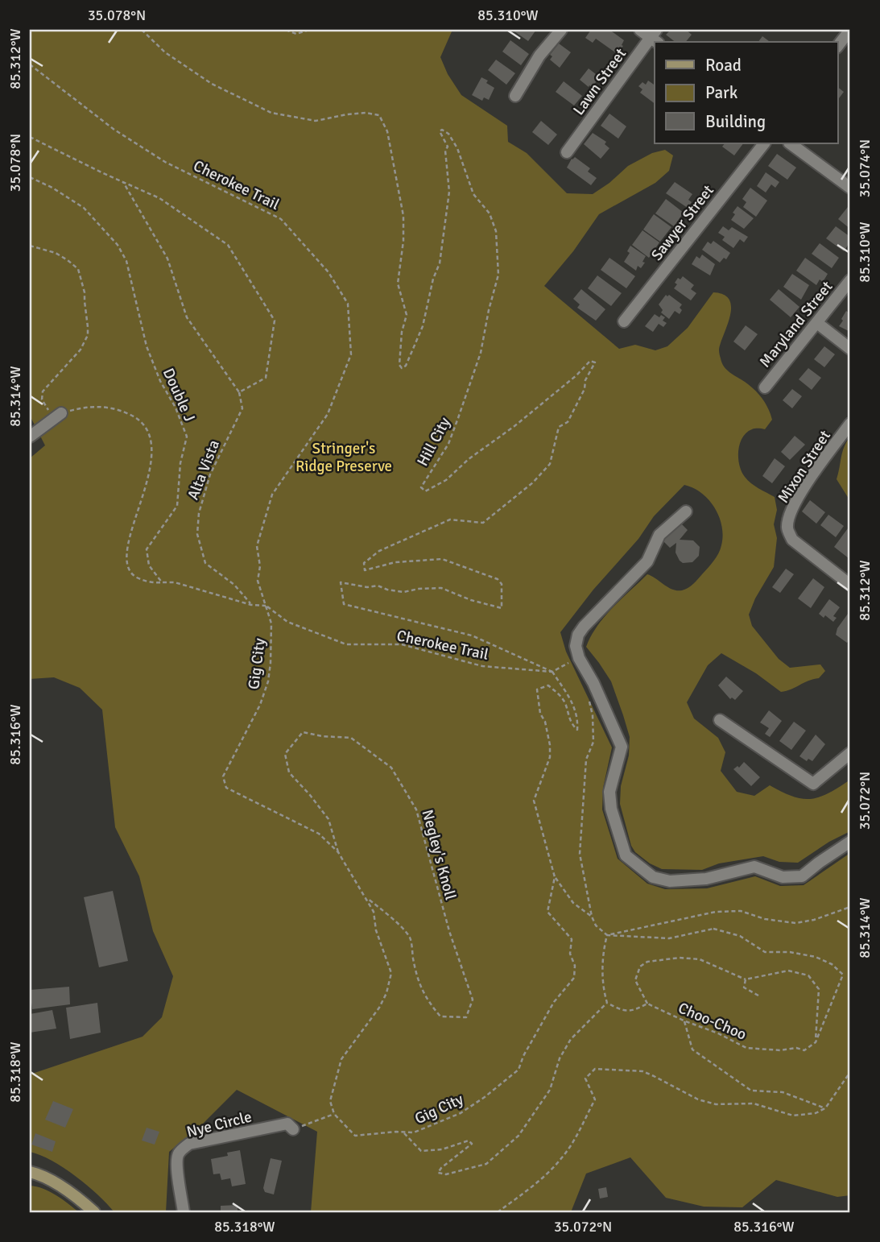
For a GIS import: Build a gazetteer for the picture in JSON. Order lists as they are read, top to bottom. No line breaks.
{"streets":{"street":["Lawn Street","Sawyer Street","Maryland Street","Mixon Street","Nye Circle"],"path":["Cherokee Trail","Double J","Hill City","Alta Vista","Gig City","Negley's Knoll","Choo-Choo"]},"crossings":[["Cherokee Trail","Hill City"],["Cherokee Trail","Gig City"],["Hill City","Gig City"],["Gig City","Negley's Knoll"]],"parks":["Stringer's Ridge Preserve"],"legend":["Road","Park","Building"],"coordinates":["35.078°N","85.310°W","85.312°W","35.074°N","85.314°W","85.316°W","35.072°N","85.318°W"]}
